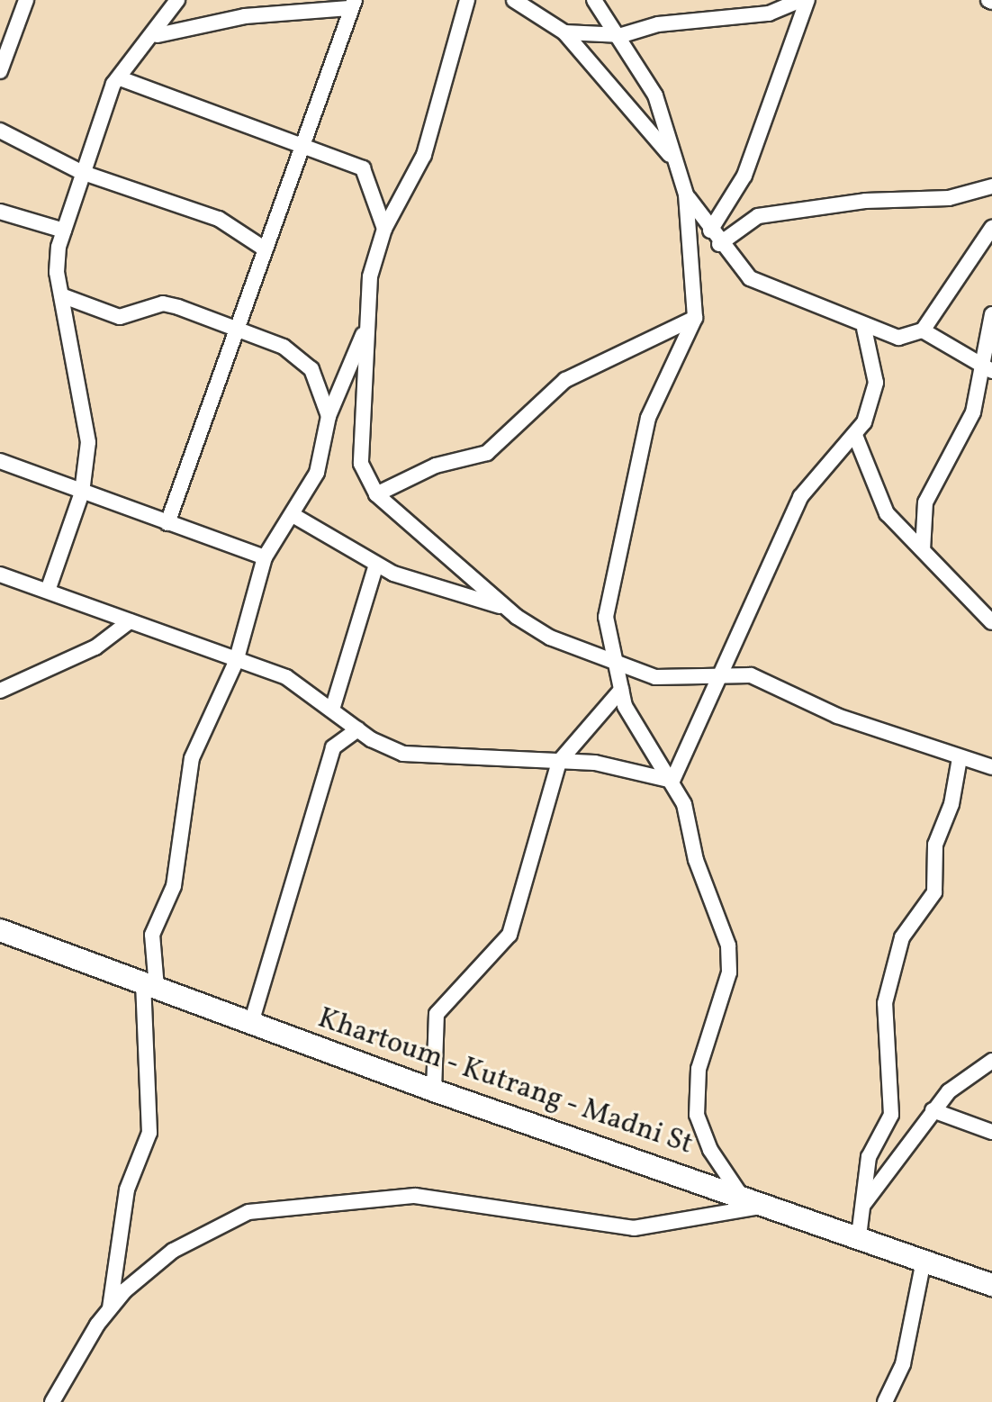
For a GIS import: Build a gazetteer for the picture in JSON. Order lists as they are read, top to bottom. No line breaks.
{"streets":{"highway":["Khartoum - Kutrang - Madni St"]}}
